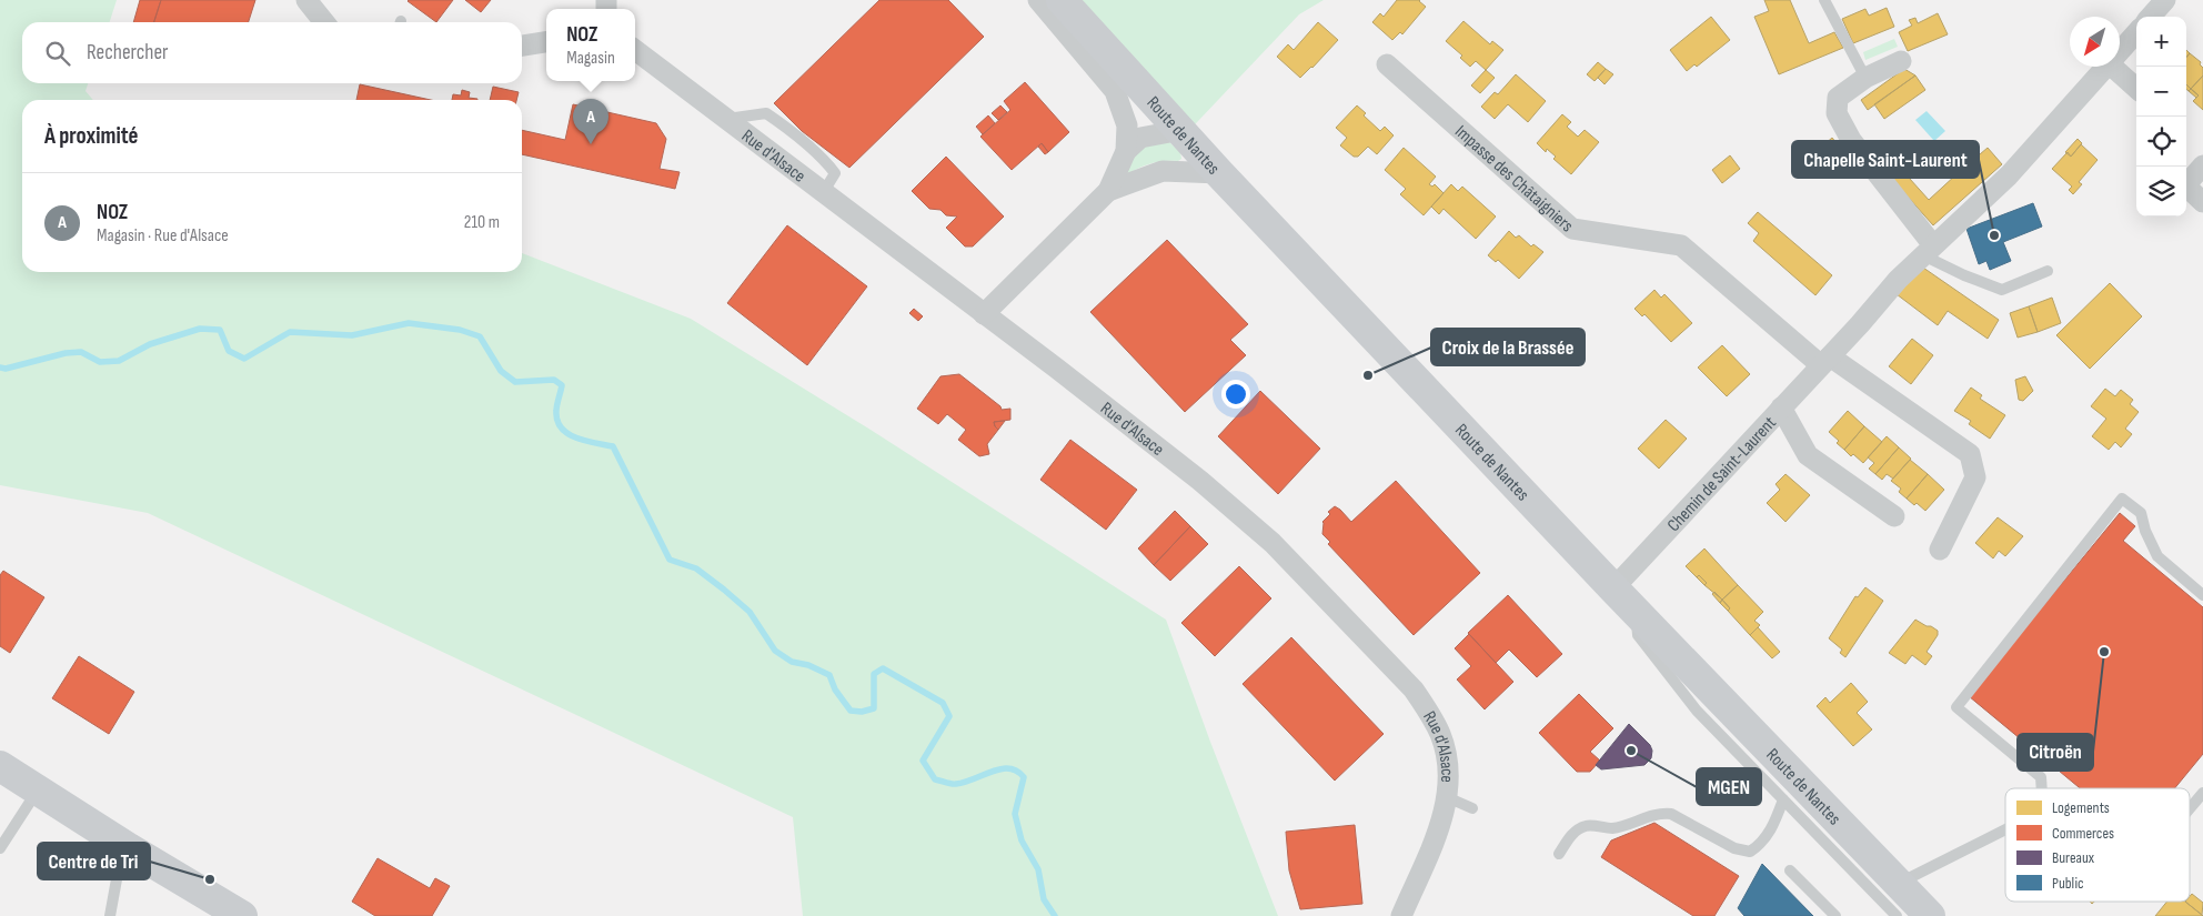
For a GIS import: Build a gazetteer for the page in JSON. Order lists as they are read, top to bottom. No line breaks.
{"streets":{"main road":["Route de Nantes"],"street":["Rue d'Alsace","Impasse des Châtaigniers","Chemin de Saint-Laurent"]},"crossings":[["Route de Nantes","Chemin de Saint-Laurent"],["Impasse des Châtaigniers","Chemin de Saint-Laurent"]],"places":["Chapelle Saint-Laurent","Croix de la Brassée","Citroën","MGEN","Centre de Tri"],"legend":["Logements","Commerces","Bureaux","Public"],"north":"bottom left","page":{"popup":["NOZ","Magasin"],"map_buttons":["+","−"],"search":"Rechercher","pins":"A","heading":"À proximité","list":[{"mark":"A","name":"NOZ","note":"Magasin · Rue d'Alsace","value":"210 m"}]}}
